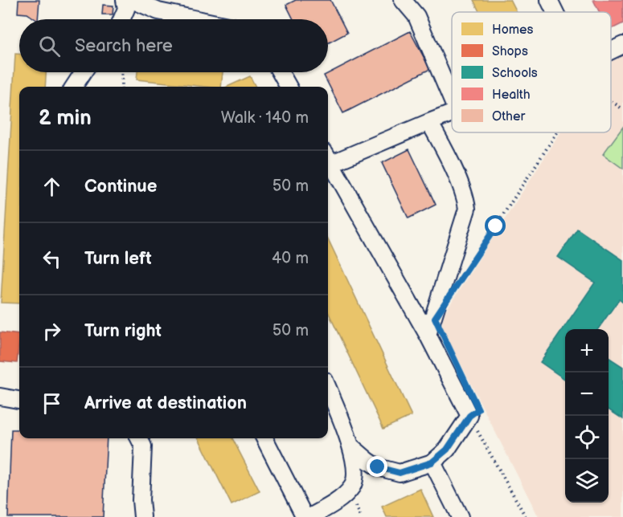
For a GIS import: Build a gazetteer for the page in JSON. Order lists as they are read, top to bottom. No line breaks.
{"legend":["Homes","Shops","Schools","Health","Other"],"page":{"search":"Search here","heading":["2 min","Walk · 140 m"],"list":[["Continue","50 m"],["Turn left","40 m"],["Turn right","50 m"],"Arrive at destination"],"map_buttons":["+","−"]}}
